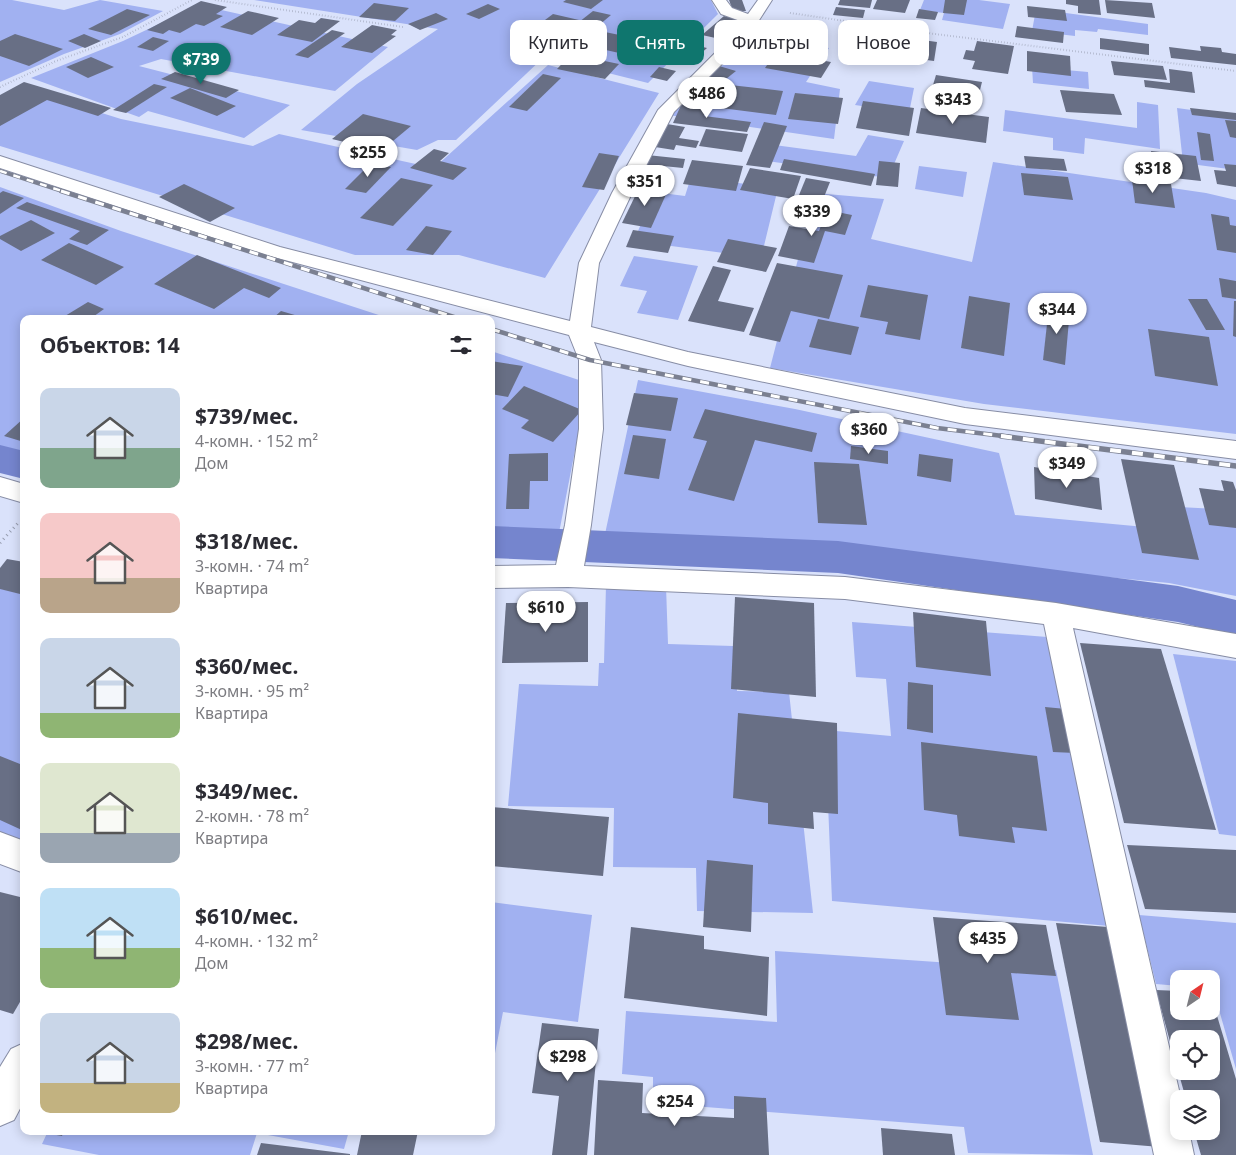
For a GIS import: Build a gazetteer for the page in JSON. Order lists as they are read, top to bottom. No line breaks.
{"north":"top right","page":{"chip":["Купить","Снять","Фильтры","Новое"],"price":["$739","$486","$343","$255","$318","$351","$339","$344","$360","$349","$610","$435","$298","$254"],"heading":"Объектов: 14","list":[{"name":"$739/мес.","note":"4-комн. · 152 m² · Дом"},{"name":"$318/мес.","note":"3-комн. · 74 m² · Квартира"},{"name":"$360/мес.","note":"3-комн. · 95 m² · Квартира"},{"name":"$349/мес.","note":"2-комн. · 78 m² · Квартира"},{"name":"$610/мес.","note":"4-комн. · 132 m² · Дом"},{"name":"$298/мес.","note":"3-комн. · 77 m² · Квартира"}]}}
